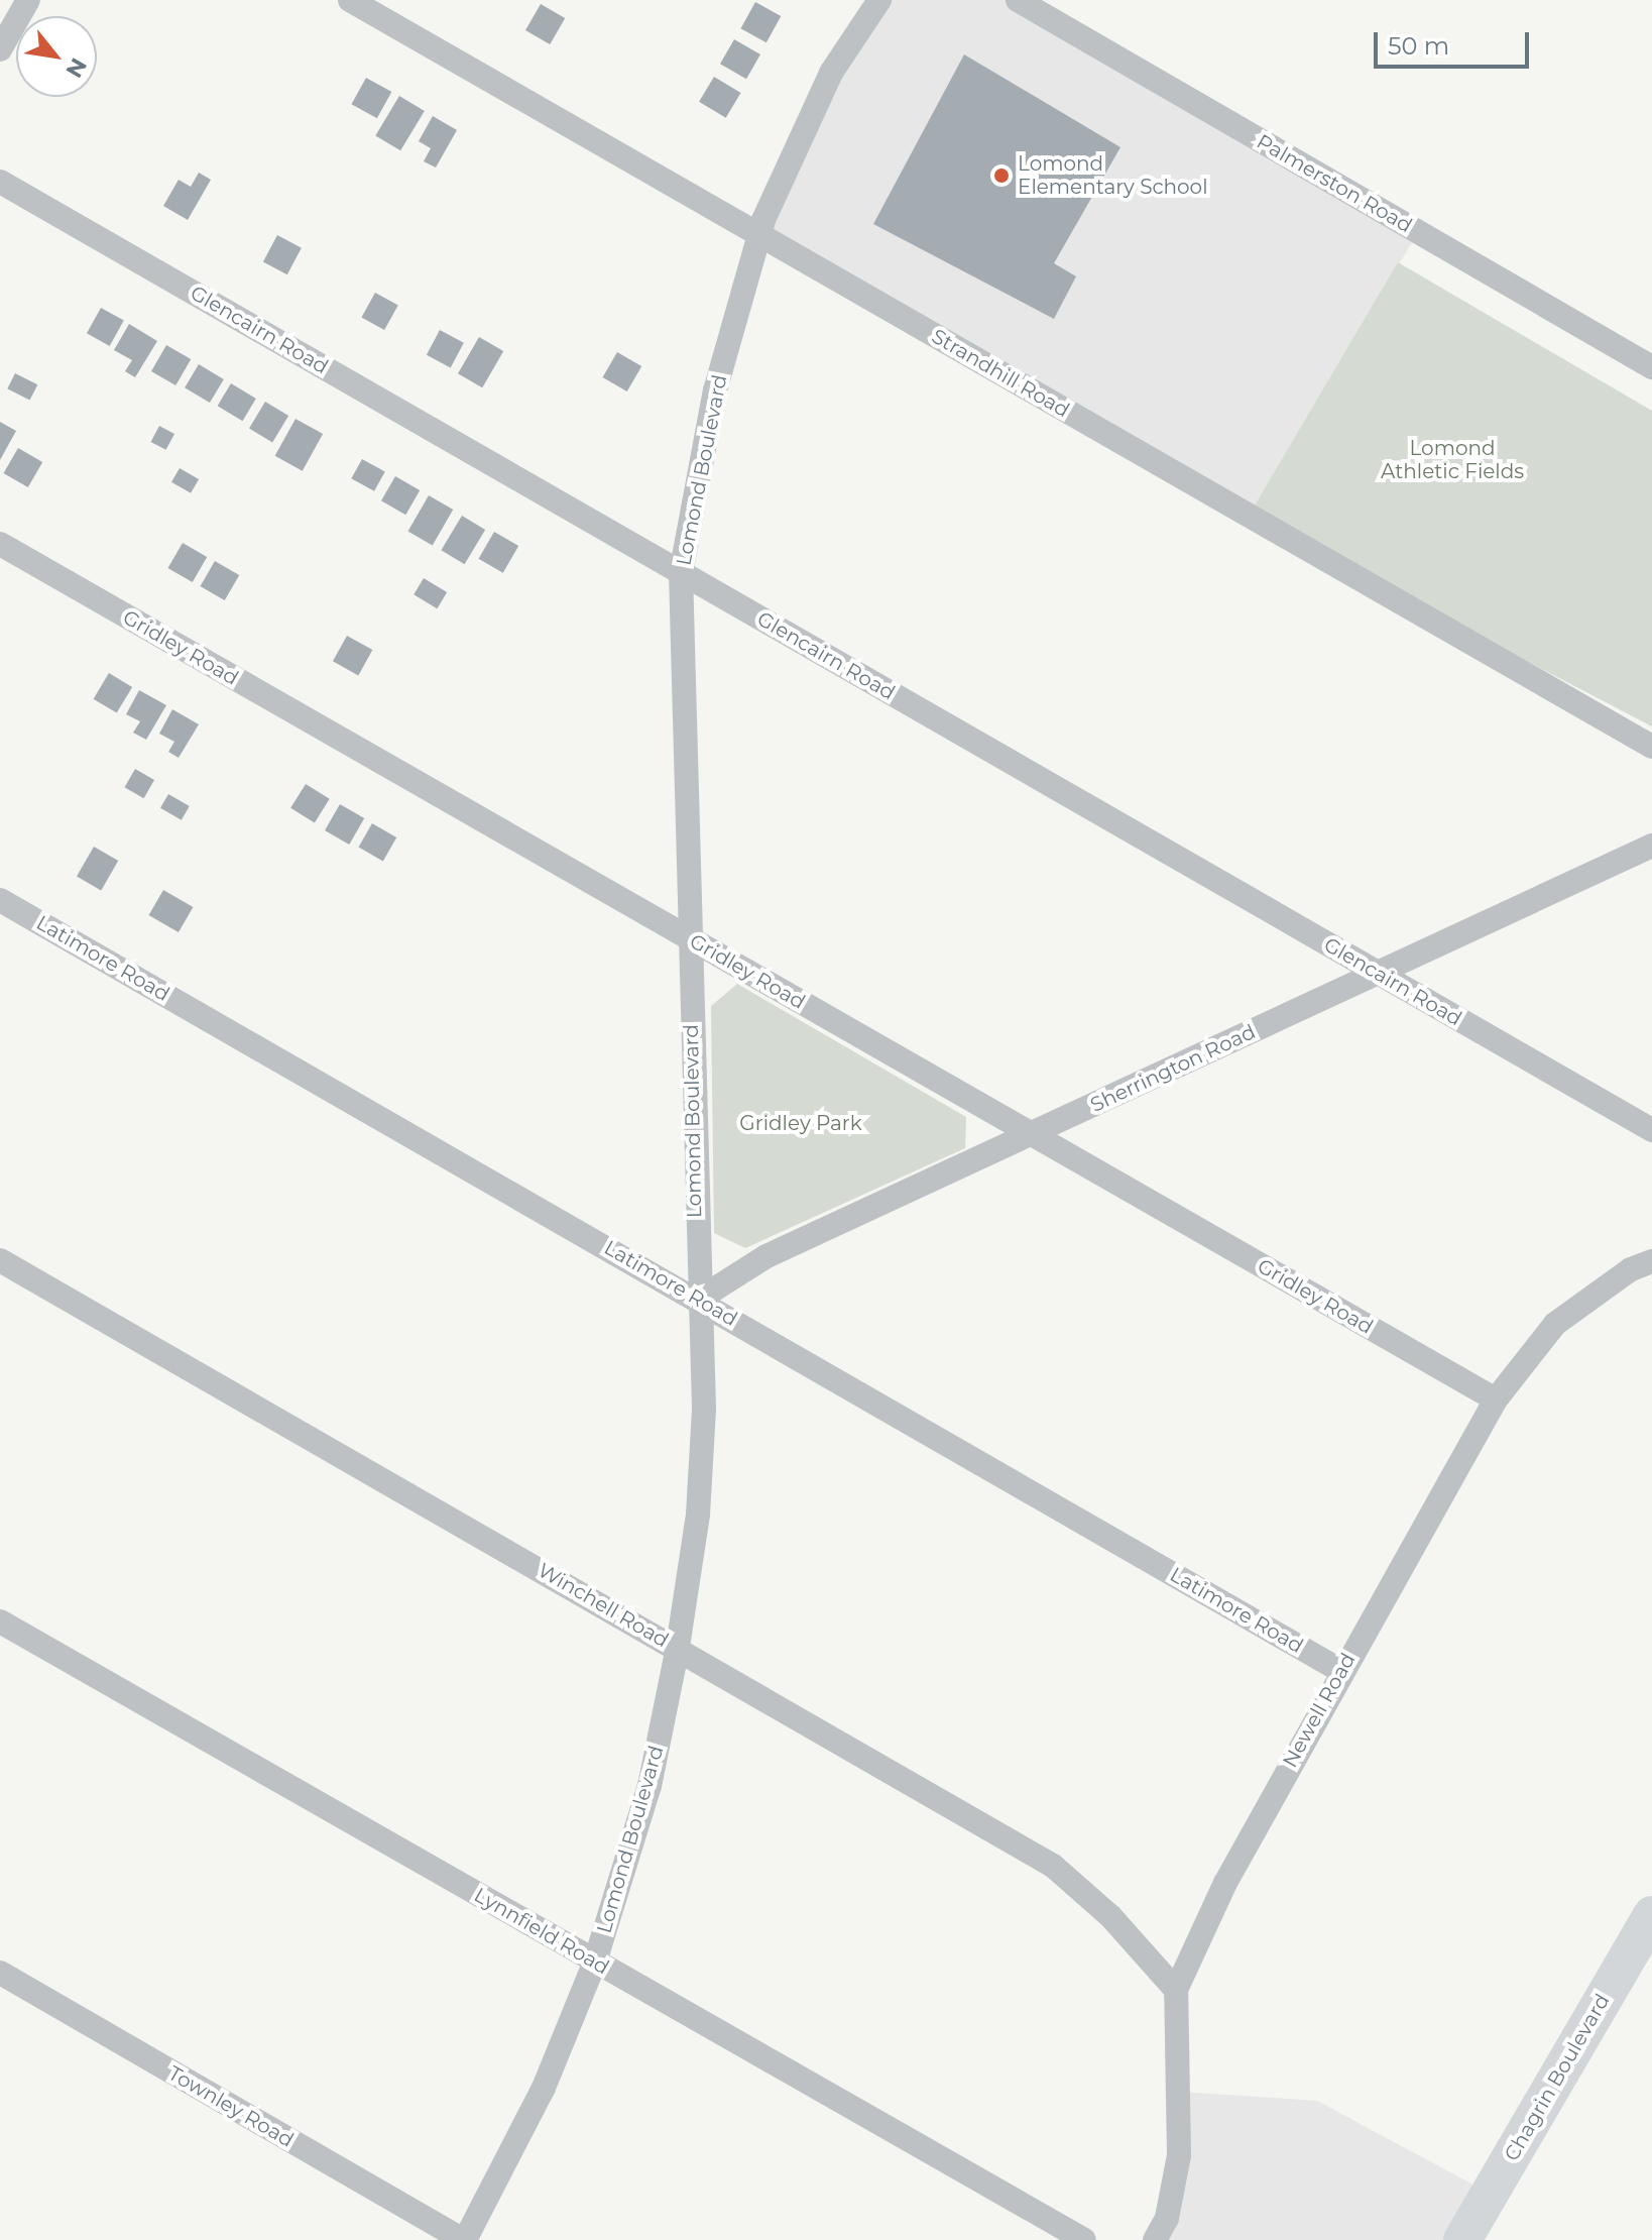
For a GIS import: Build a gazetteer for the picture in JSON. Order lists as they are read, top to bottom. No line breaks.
{"streets":{"main road":["Chagrin Boulevard"],"street":["Palmerston Road","Glencairn Road","Strandhill Road","Lomond Boulevard","Gridley Road","Latimore Road","Sherrington Road","Winchell Road","Newell Road","Lynnfield Road","Townley Road"]},"crossings":[["Glencairn Road","Lomond Boulevard"],["Glencairn Road","Sherrington Road"],["Strandhill Road","Lomond Boulevard"],["Lomond Boulevard","Gridley Road"],["Lomond Boulevard","Latimore Road"],["Lomond Boulevard","Sherrington Road"],["Lomond Boulevard","Winchell Road"],["Lomond Boulevard","Lynnfield Road"],["Lomond Boulevard","Townley Road"],["Gridley Road","Sherrington Road"],["Gridley Road","Newell Road"],["Latimore Road","Sherrington Road"],["Latimore Road","Newell Road"],["Winchell Road","Newell Road"]],"parks":["Lomond Athletic Fields","Gridley Park"],"places":["Lomond Elementary School"],"scale_bar":"50 m","north":"bottom right"}
